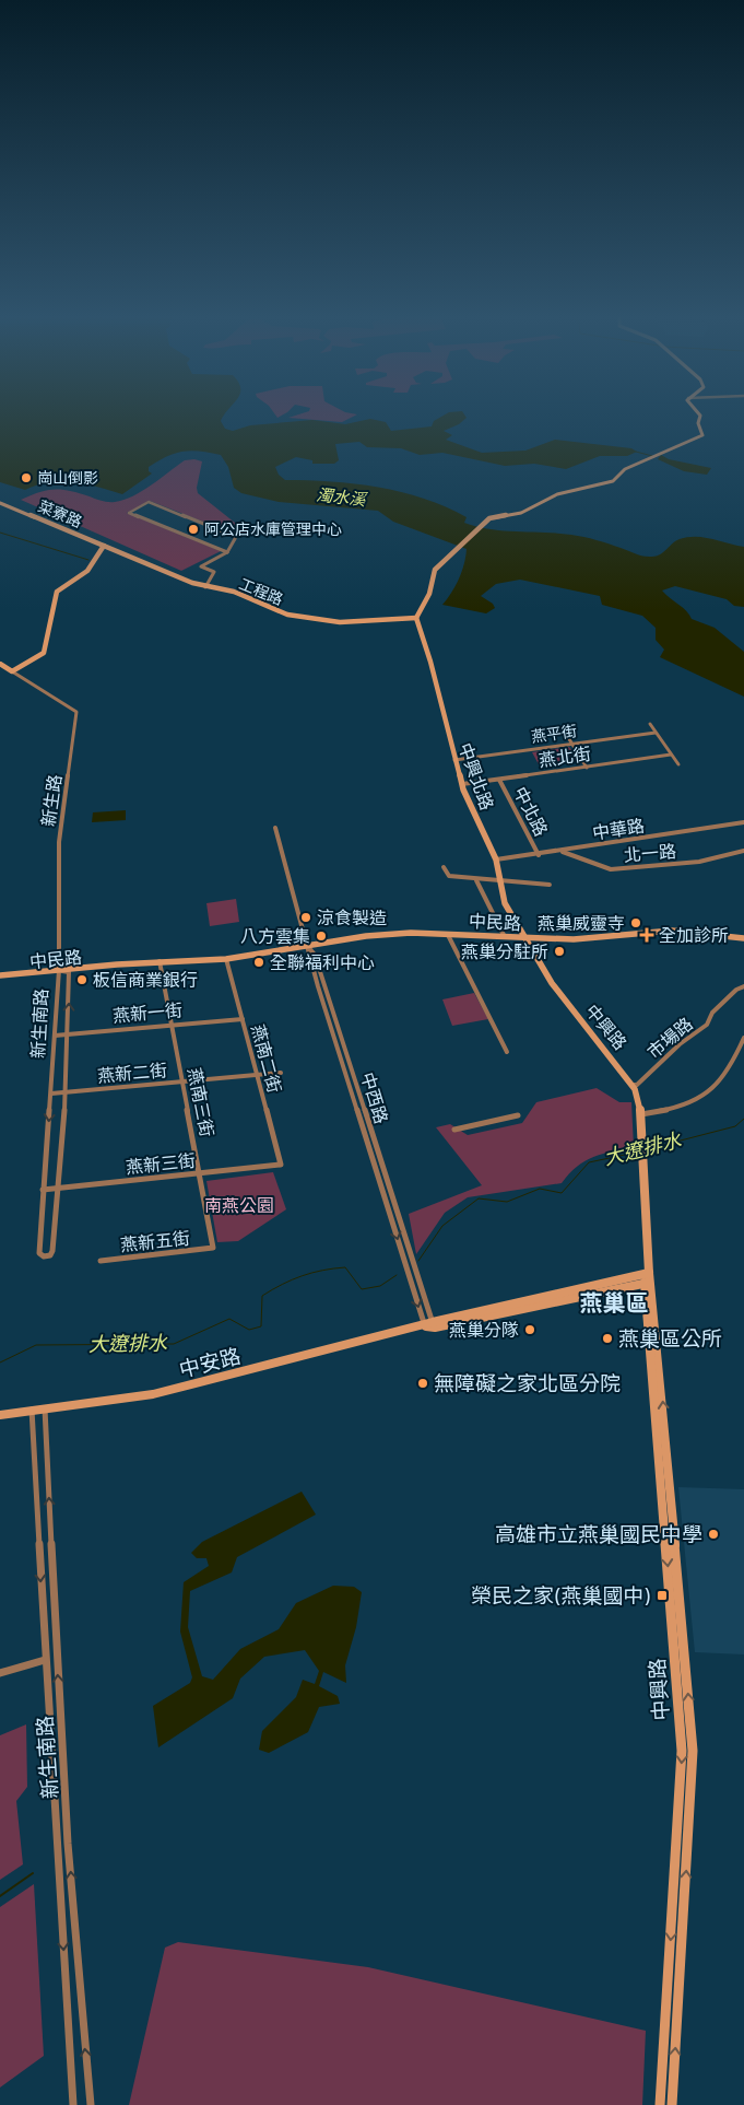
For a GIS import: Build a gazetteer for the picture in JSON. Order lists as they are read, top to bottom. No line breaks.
{"streets":{"street":["菜寮路","工程路","燕平街","燕北街","中興北路","新生路","中北路","中華路","北一路","中民路","燕新一街","新生南路","中興路","市場路","燕南二街","燕新二街","中西路","燕南三街","燕新三街","燕新五街","中安路"]},"crossings":[["菜寮路","工程路"],["工程路","中興北路"],["燕平街","中興北路"],["燕北街","中興北路"],["燕北街","中北路"],["中興北路","中華路"],["中興北路","中民路"],["中興北路","中興路"],["新生路","中民路"],["新生路","新生南路"],["中北路","中華路"],["中華路","北一路"],["中民路","新生南路"],["中民路","中興路"],["中民路","燕南二街"],["中民路","中西路"],["中民路","燕南三街"],["燕新一街","新生南路"],["燕新一街","燕南二街"],["燕新一街","燕南三街"],["新生南路","燕新二街"],["新生南路","燕新三街"],["新生南路","中安路"],["中興路","市場路"],["中興路","中安路"],["燕南二街","燕新二街"],["燕南二街","燕新三街"],["燕新二街","燕南三街"],["燕南三街","燕新三街"],["燕南三街","燕新五街"]],"districts":["燕巢區"],"water":["濁水溪","大遼排水"],"parks":["南燕公園"],"places":{"other":["崗山倒影","阿公店水庫管理中心","涼食製造","燕巢威靈寺","八方雲集","燕巢分駐所","全聯福利中心","板信商業銀行","燕巢分隊","燕巢區公所","無障礙之家北區分院","高雄市立燕巢國民中學"],"health":["全加診所"],"transit":["榮民之家(燕巢國中)"]}}
